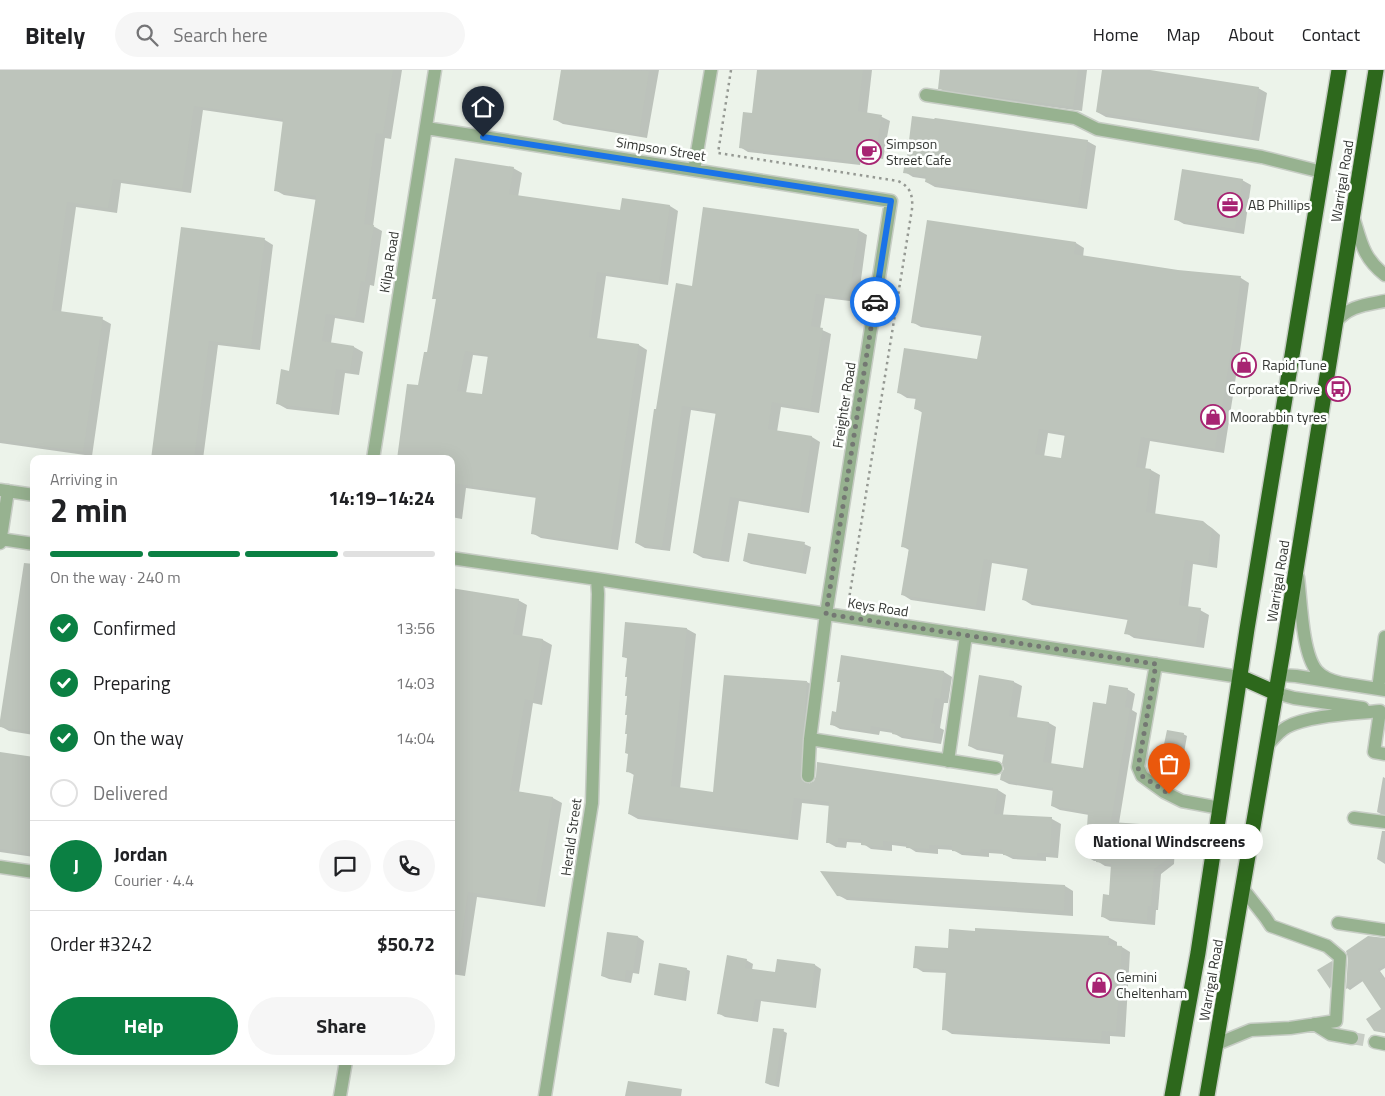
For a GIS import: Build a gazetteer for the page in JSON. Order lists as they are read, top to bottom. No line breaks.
{"streets":{"highway":["Warrigal Road"],"street":["Simpson Street","Kilpa Road","Freighter Road","Keys Road","Herald Street"]},"crossings":[["Simpson Street","Kilpa Road"],["Simpson Street","Freighter Road"],["Warrigal Road","Keys Road"],["Freighter Road","Keys Road"],["Keys Road","Herald Street"]],"places":{"cafe":["Simpson Street Cafe"],"office":["AB Phillips"],"shop":["Rapid Tune","Moorabbin tyres","Gemini Cheltenham"],"bus stop":["Corporate Drive"],"other":["National Windscreens"]},"page":{"header":"Bitely","search":"Search here","nav":["Home","Map","About","Contact"],"heading":["2 min","Arriving in","14:19–14:24"],"panel":["Jordan","Courier · 4.4","Order #3242","$50.72"],"bar":"On the way · 240 m","list":[["Confirmed","13:56"],["Preparing","14:03"],["On the way","14:04"],"Delivered"],"bubble":"National Windscreens","round":"J","buttons":["Help","Share"]}}
